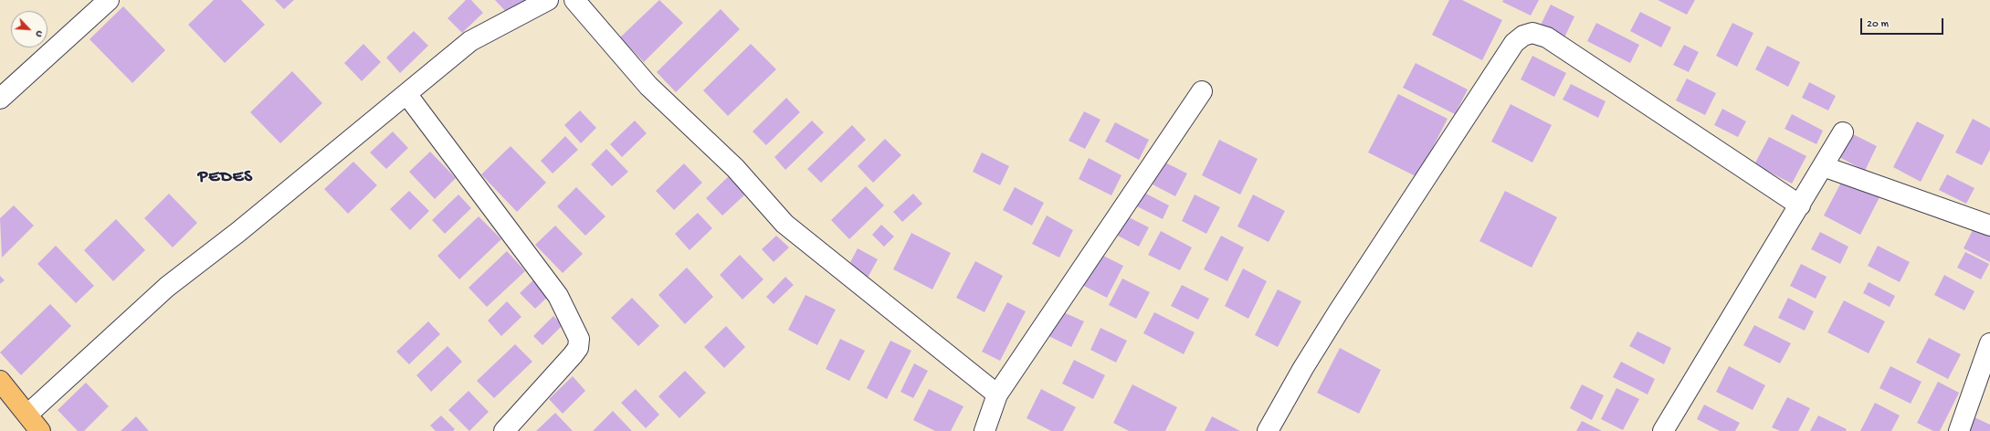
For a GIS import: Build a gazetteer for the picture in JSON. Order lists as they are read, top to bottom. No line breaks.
{"districts":["PEDES"],"scale_bar":"20 m","north":"bottom right"}
